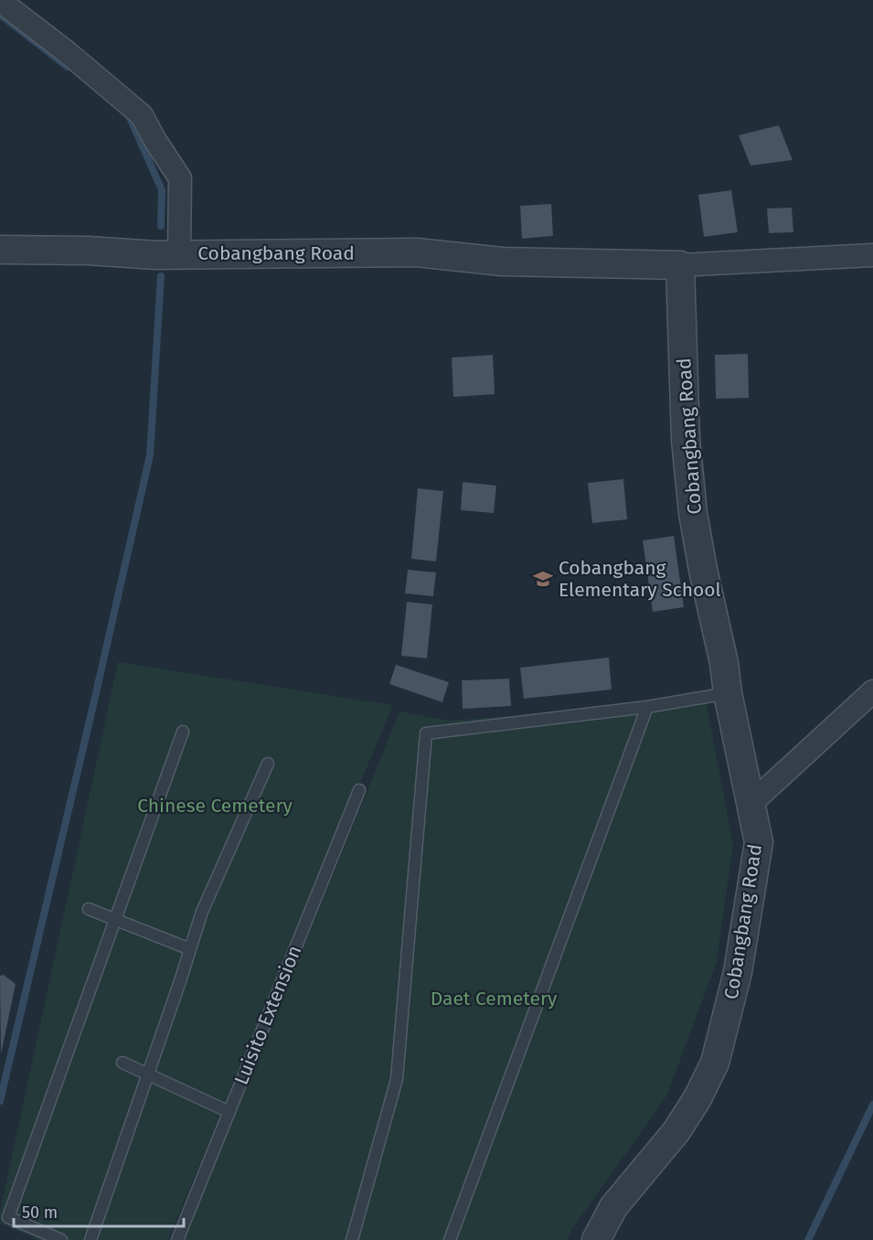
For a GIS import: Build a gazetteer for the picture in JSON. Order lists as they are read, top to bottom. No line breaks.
{"streets":{"street":["Cobangbang Road"],"lane":["Luisito Extension"]},"parks":["Chinese Cemetery","Daet Cemetery"],"places":{"school or university":["Cobangbang Elementary School"]},"scale_bar":"50 m"}
